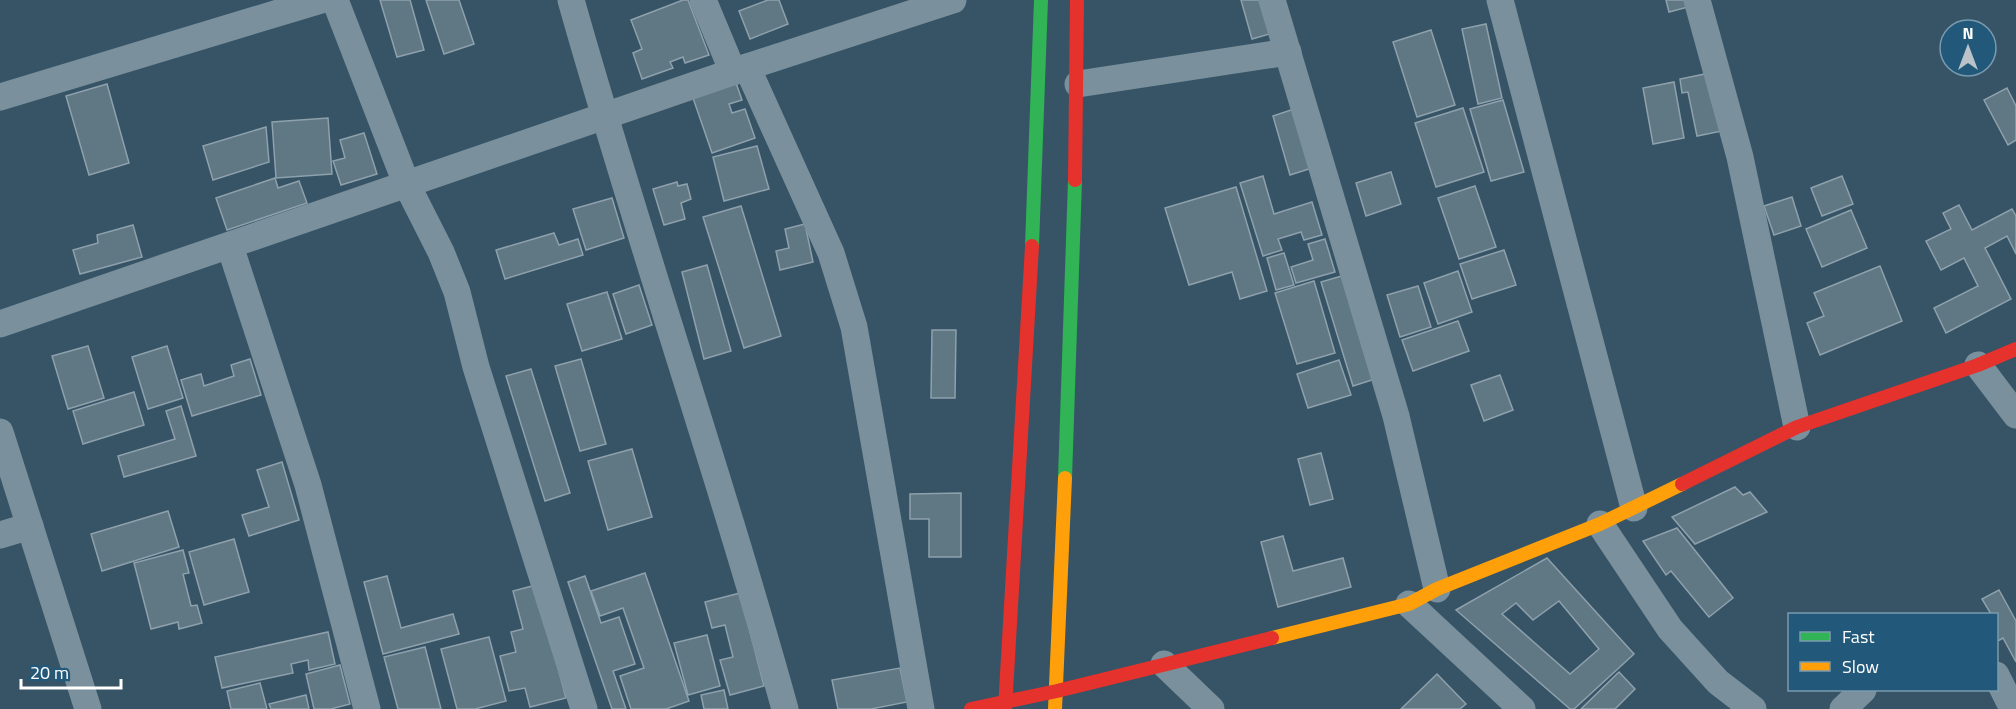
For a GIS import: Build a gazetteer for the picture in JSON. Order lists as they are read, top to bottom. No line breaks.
{"legend":["Fast","Slow"],"scale_bar":"20 m","north":"top"}
